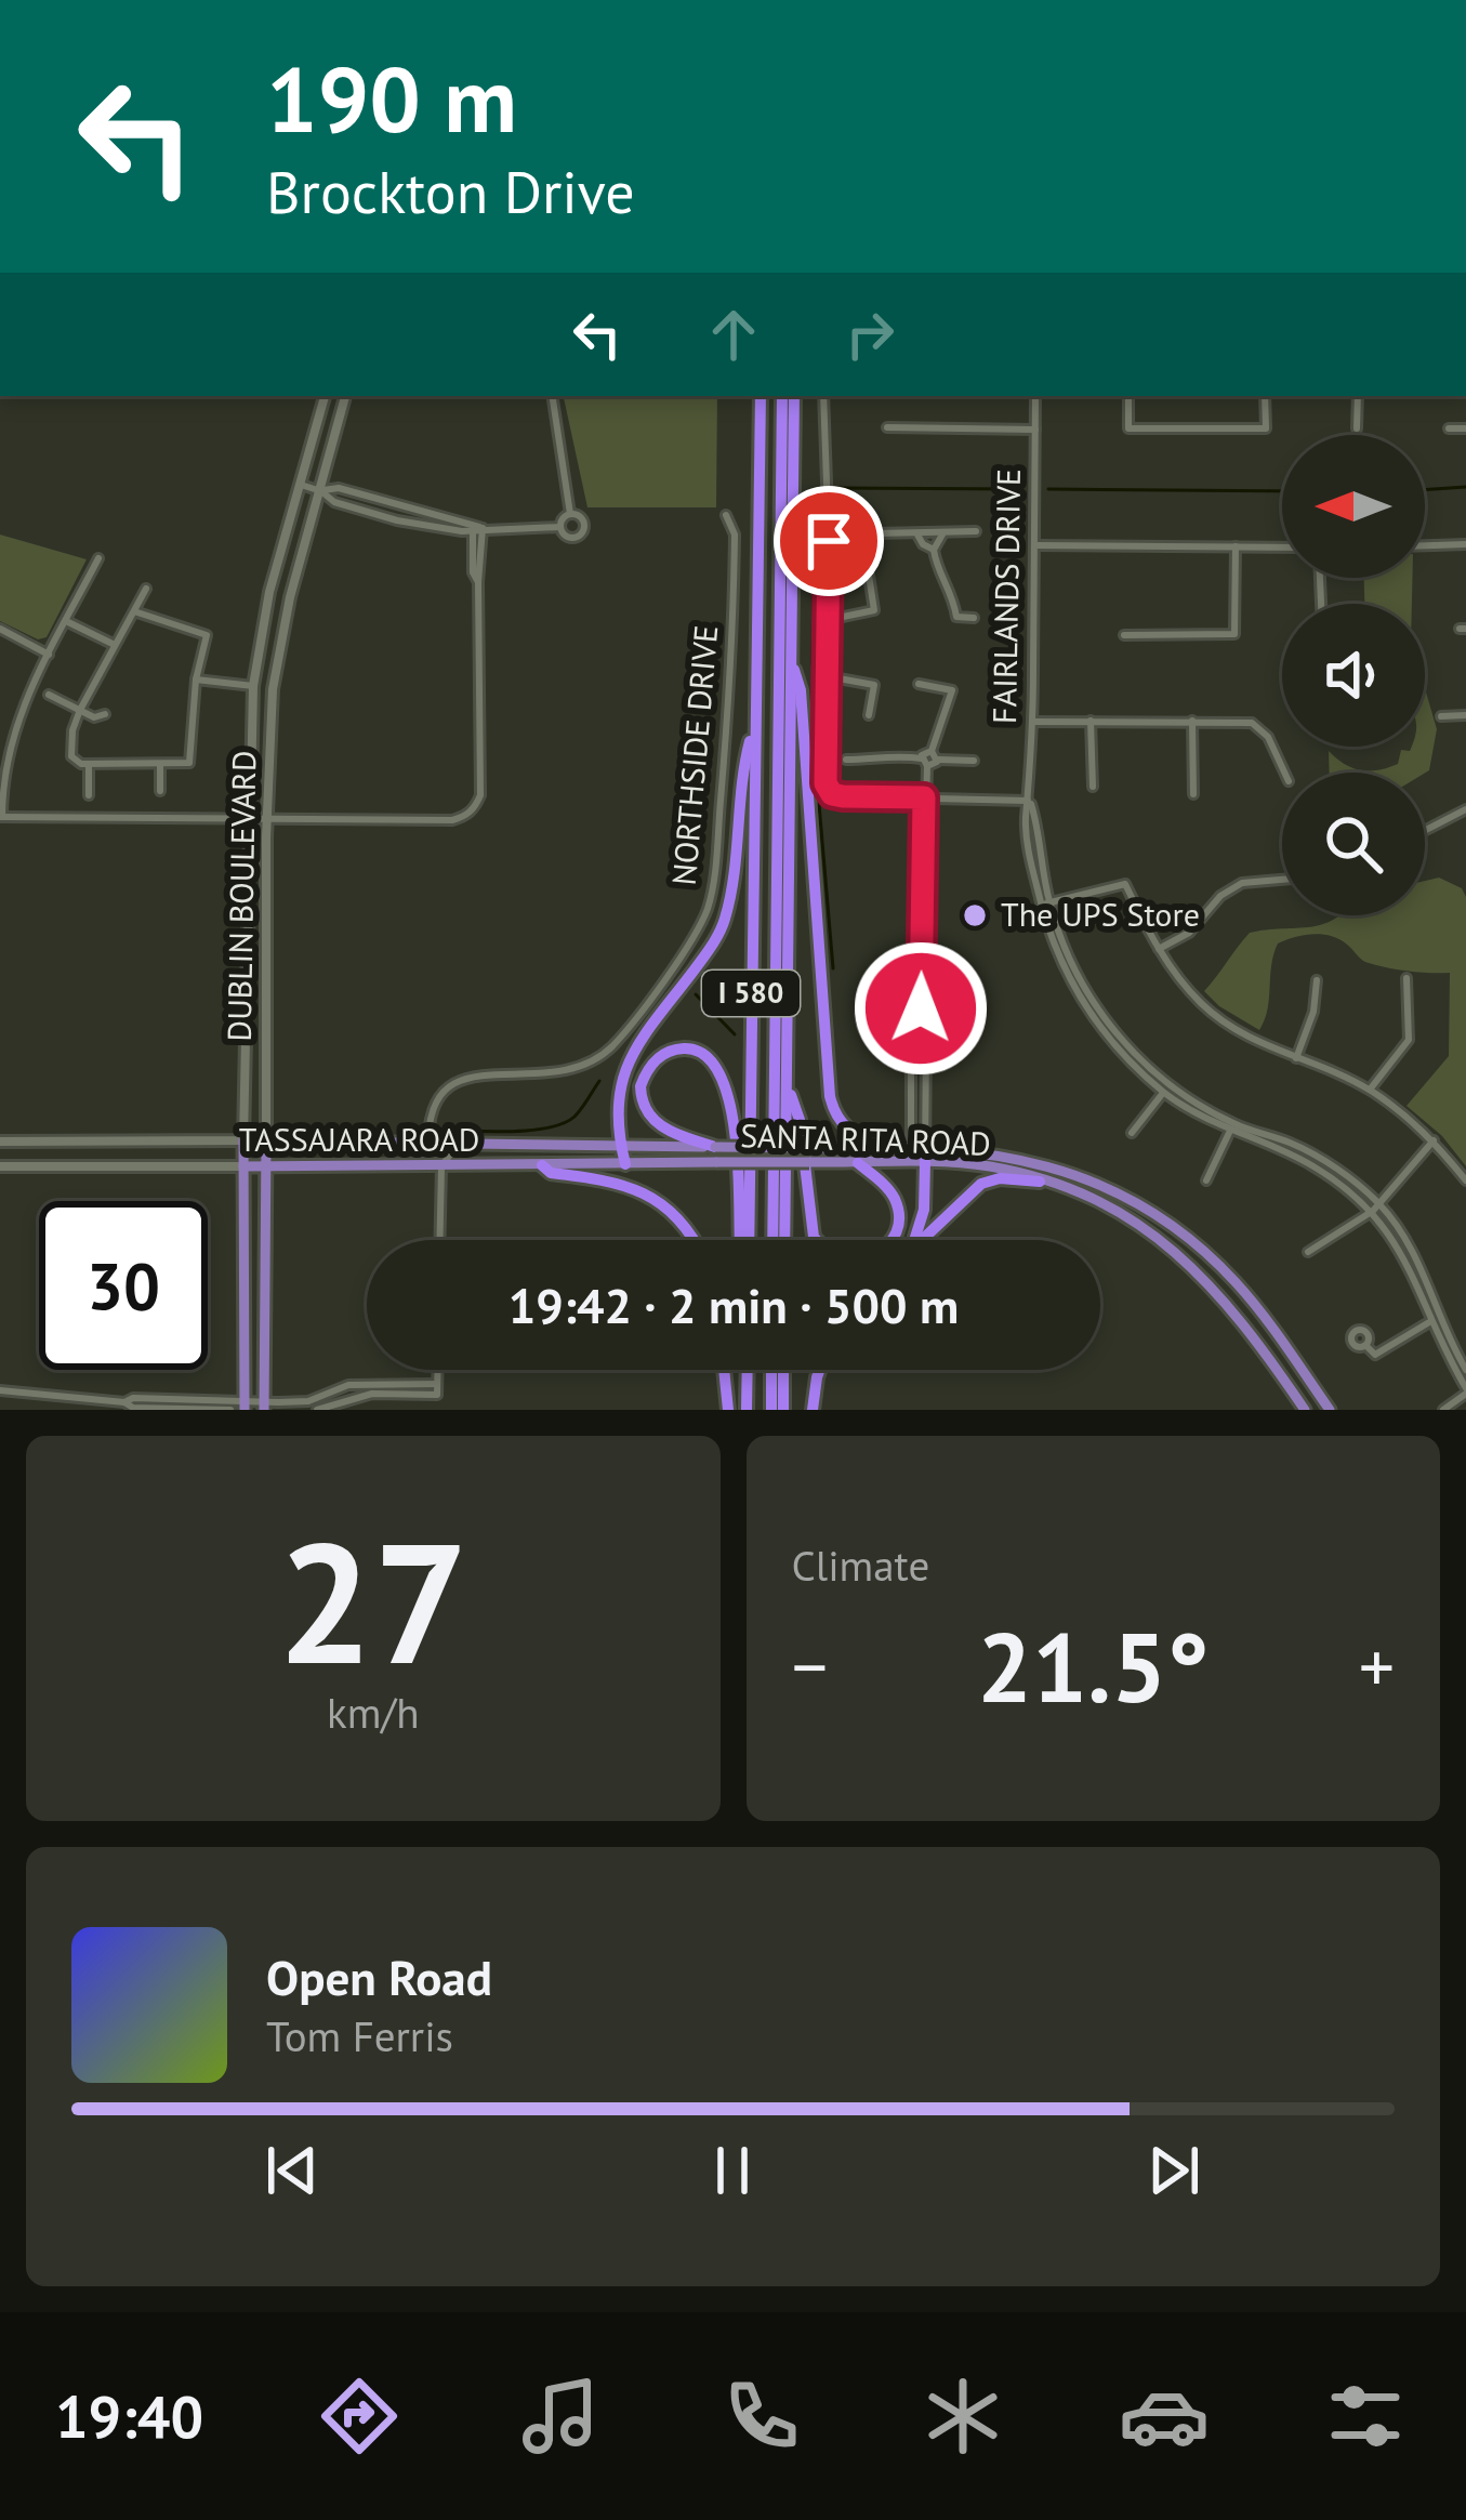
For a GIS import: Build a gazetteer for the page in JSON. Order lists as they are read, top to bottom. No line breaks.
{"streets":{"highway":["I 580"],"main road":["DUBLIN BOULEVARD","TASSAJARA ROAD","SANTA RITA ROAD"],"street":["FAIRLANDS DRIVE","NORTHSIDE DRIVE"]},"crossings":[["NORTHSIDE DRIVE","TASSAJARA ROAD"],["DUBLIN BOULEVARD","TASSAJARA ROAD"],["TASSAJARA ROAD","SANTA RITA ROAD"]],"places":["The UPS Store"],"north":"left","page":{"turn":["190 m","Brockton Drive"],"limit":"30","trip":"19:42 · 2 min · 500 m","tile":[["27","km/h"],"Climate"],"heat":["−","21.5°","+"],"song":["Open Road","Tom Ferris"],"tabs":"19:40"}}
